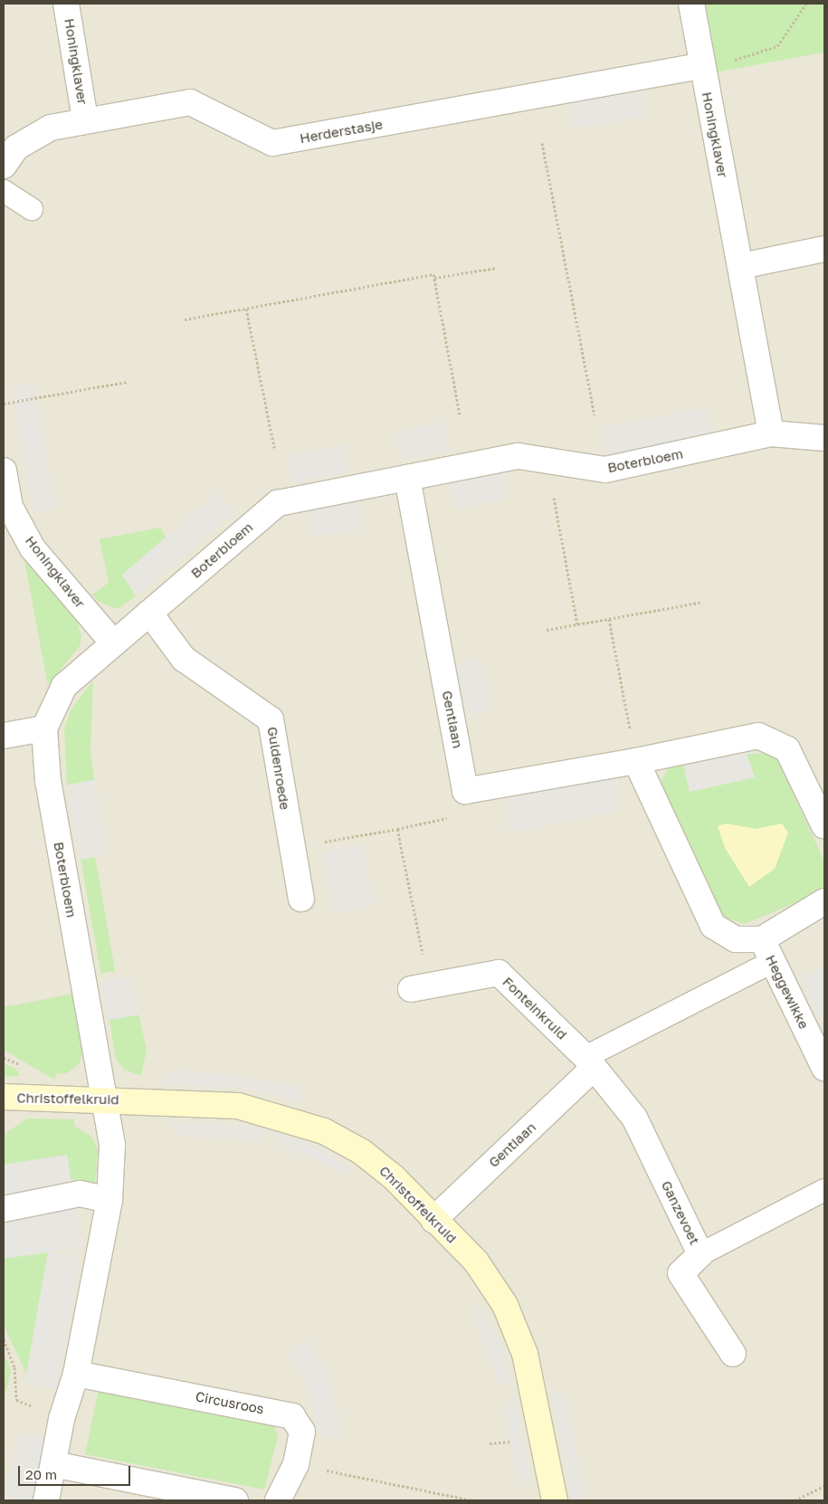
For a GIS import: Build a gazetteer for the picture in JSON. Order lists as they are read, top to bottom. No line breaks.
{"streets":{"street":["Honingklaver","Herderstasje","Boterbloem","Gentiaan","Guldenroede","Heggewikke","Fonteinkruid","Christoffelkruid","Ganzevoet","Circusroos"]},"crossings":[["Honingklaver","Herderstasje"],["Honingklaver","Boterbloem"],["Boterbloem","Gentiaan"],["Boterbloem","Guldenroede"],["Boterbloem","Christoffelkruid"],["Gentiaan","Fonteinkruid"],["Gentiaan","Christoffelkruid"],["Gentiaan","Ganzevoet"],["Fonteinkruid","Ganzevoet"]],"scale_bar":"20 m"}
